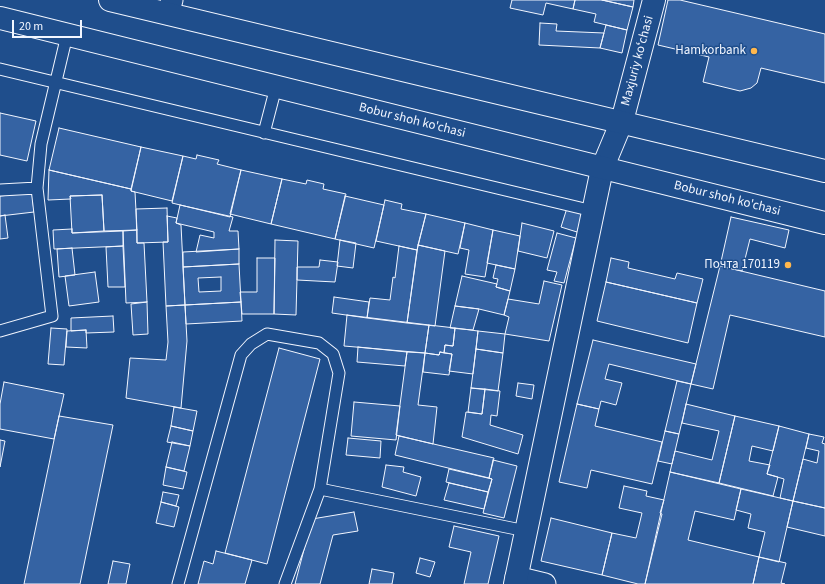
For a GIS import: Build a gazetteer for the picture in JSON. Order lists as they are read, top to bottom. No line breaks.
{"streets":{"main road":["Maxjuriy koʻchasi","Bobur shoh ko'chasi"]},"crossings":[["Maxjuriy koʻchasi","Bobur shoh ko'chasi"]],"places":["Hamkorbank","Почта 170119"],"scale_bar":"20 m"}
